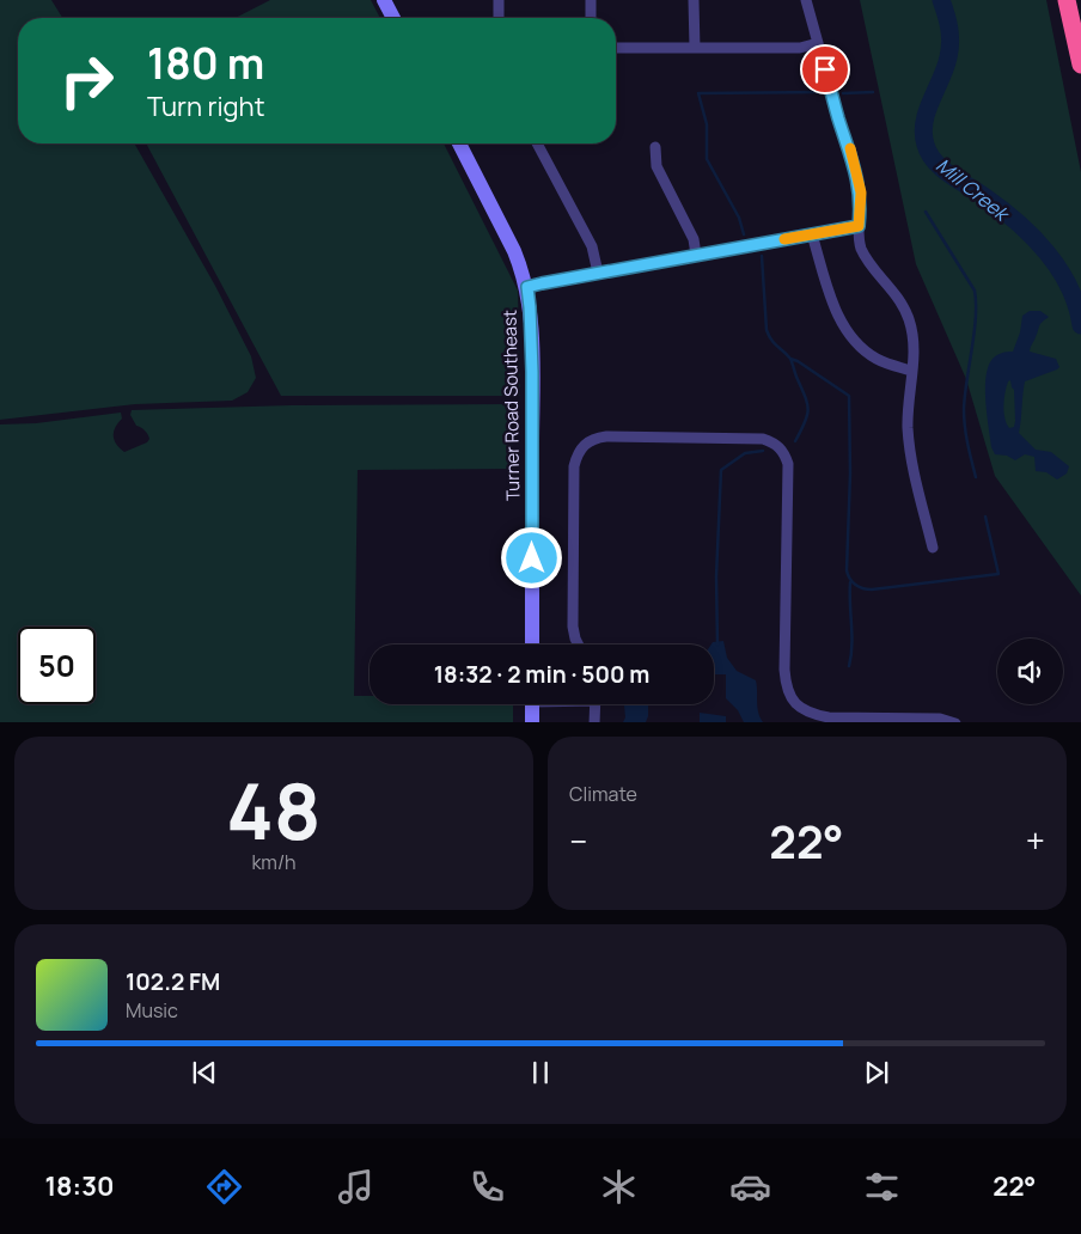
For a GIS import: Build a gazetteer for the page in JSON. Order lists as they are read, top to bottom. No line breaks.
{"streets":{"main road":["Turner Road Southeast"]},"water":["Mill Creek"],"page":{"turn":["180 m","Turn right"],"limit":"50","trip":"18:32 · 2 min · 500 m","tile":[["48","km/h"],"Climate"],"heat":["−","22°","+"],"song":["102.2 FM","Music"],"tabs":["18:30","22°"]}}
